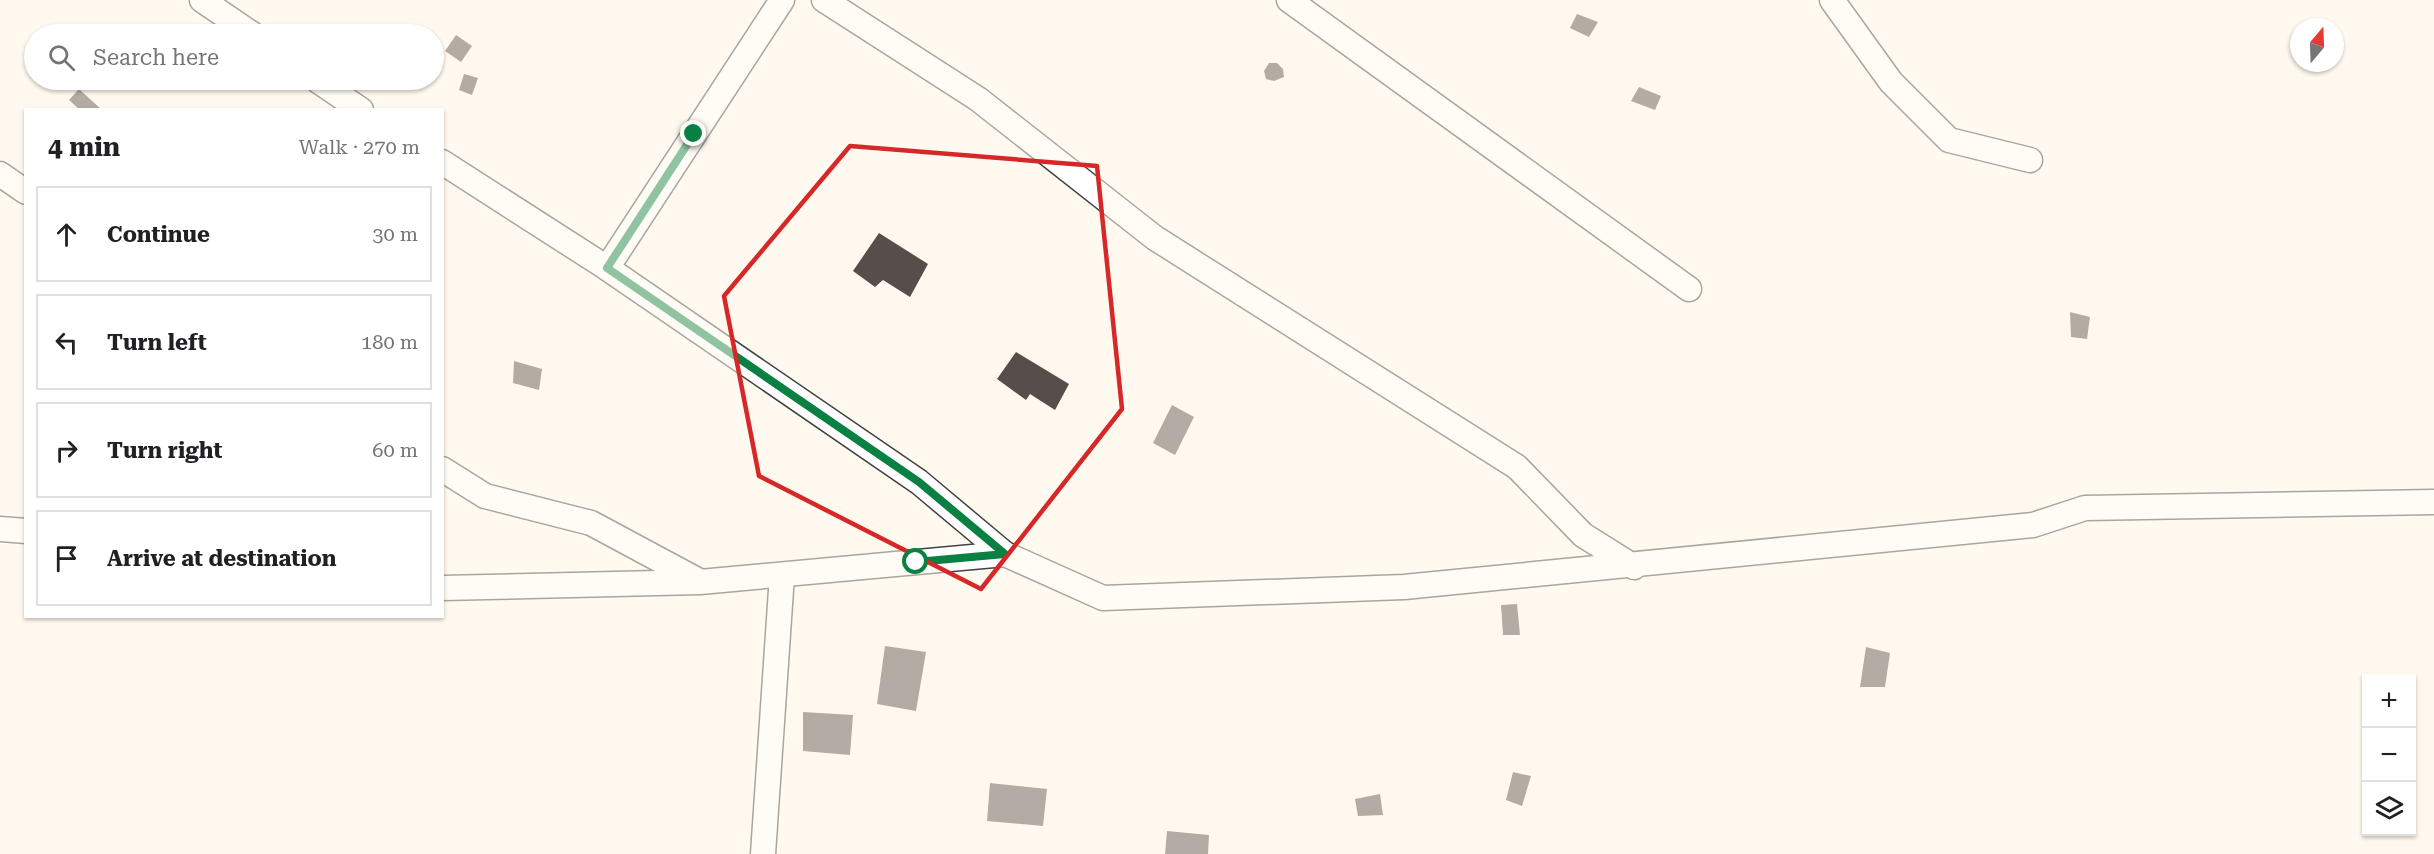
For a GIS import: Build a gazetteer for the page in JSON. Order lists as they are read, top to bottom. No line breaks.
{"north":"top","page":{"search":"Search here","heading":["4 min","Walk · 270 m"],"list":[["Continue","30 m"],["Turn left","180 m"],["Turn right","60 m"],"Arrive at destination"],"map_buttons":["+","−"]}}
